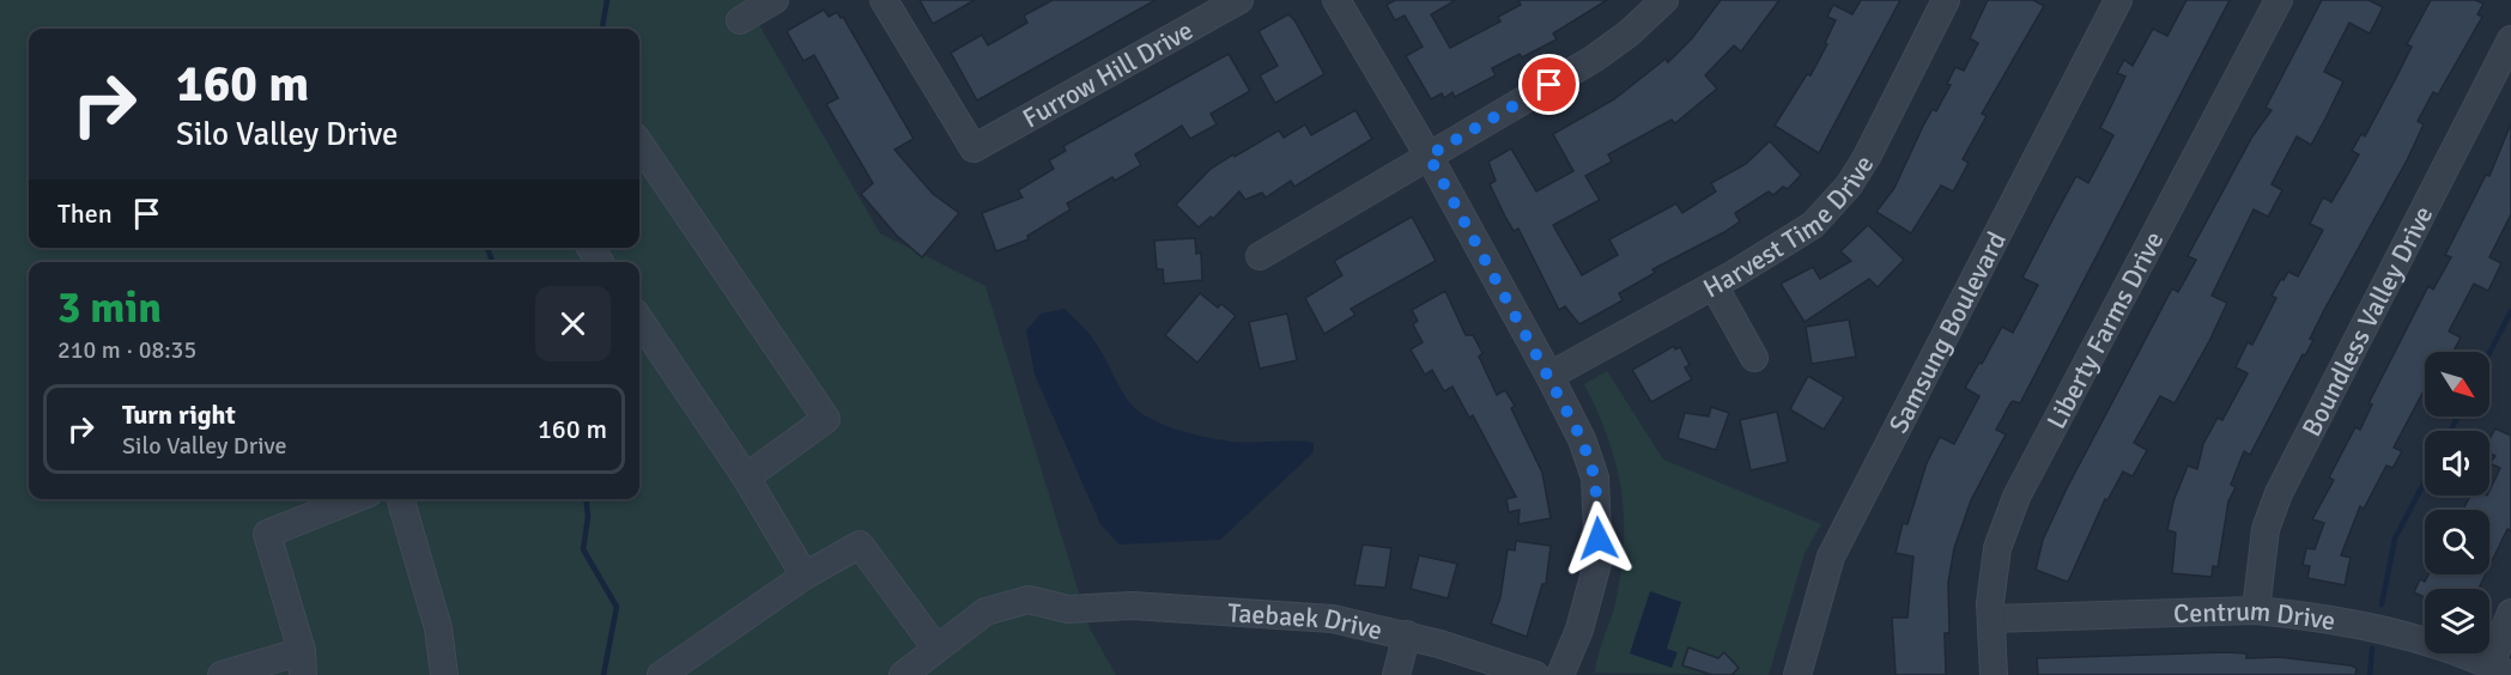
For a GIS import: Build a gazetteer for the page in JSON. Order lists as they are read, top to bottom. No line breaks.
{"streets":{"street":["Furrow Hill Drive","Harvest Time Drive","Boundless Valley Drive","Liberty Farms Drive","Samsung Boulevard","Centrum Drive","Taebaek Drive"]},"crossings":[["Boundless Valley Drive","Centrum Drive"],["Liberty Farms Drive","Centrum Drive"]],"north":"bottom right","page":{"turn":["160 m","Silo Valley Drive"],"then":"Then","heading":["3 min","210 m · 08:35"],"list":[{"name":"Turn right","note":"Silo Valley Drive","value":"160 m"}]}}
